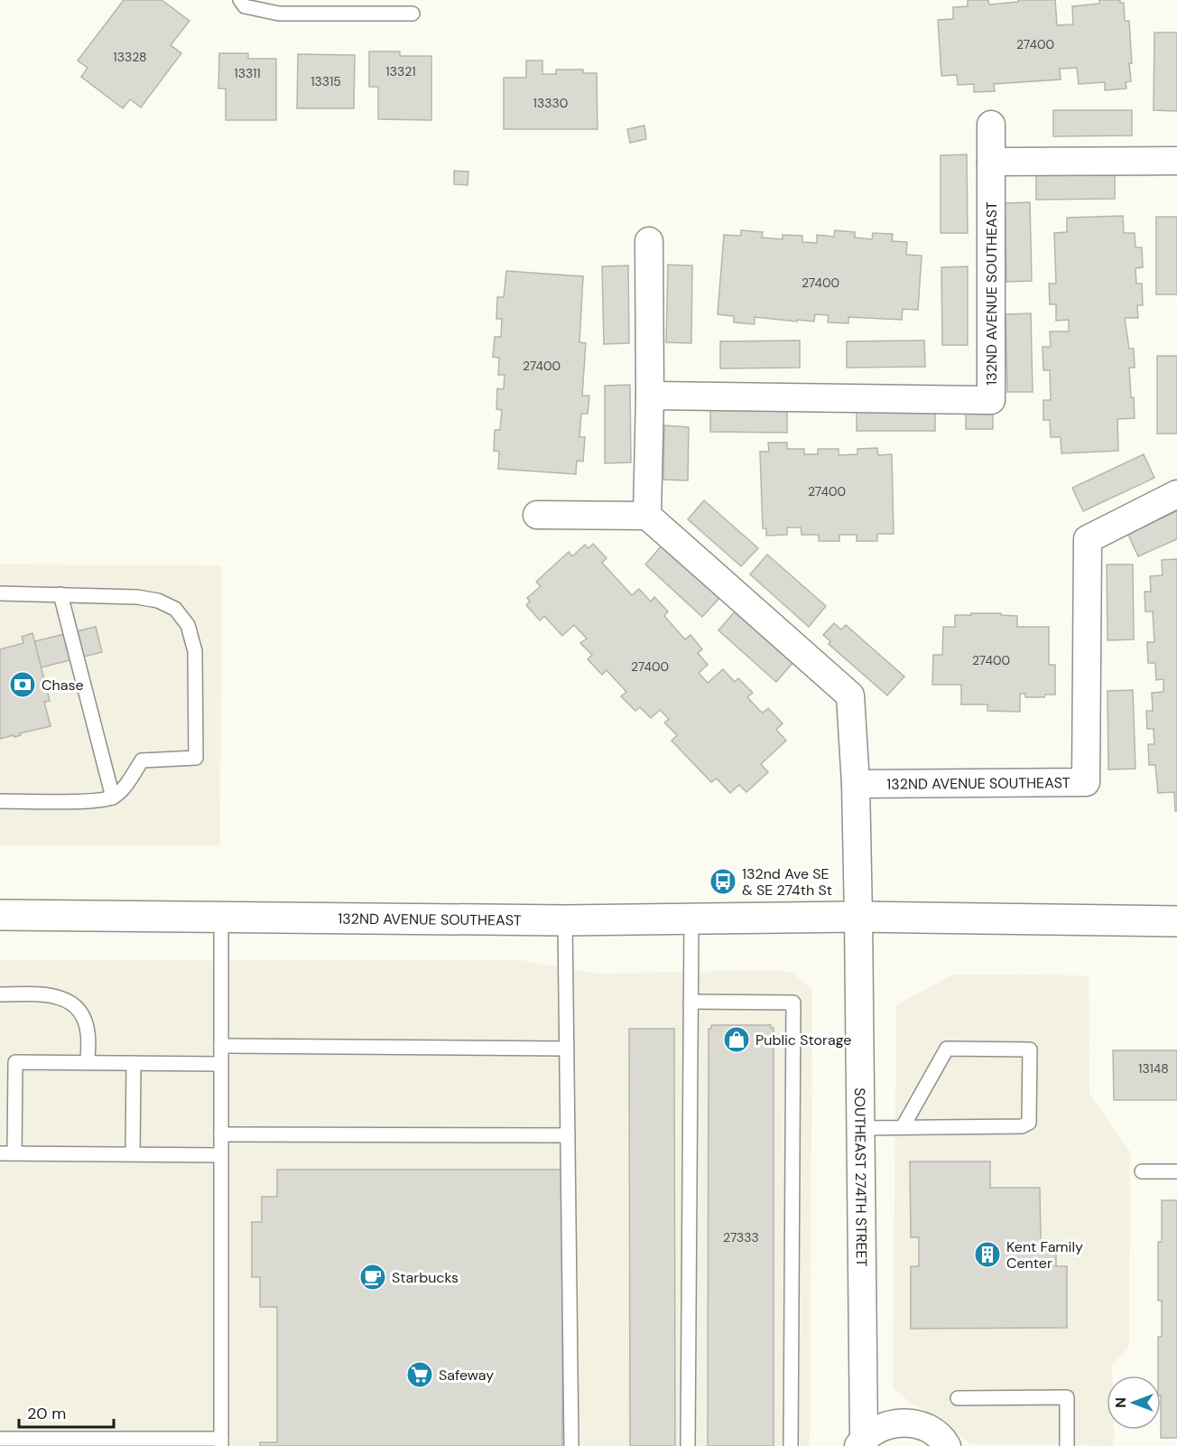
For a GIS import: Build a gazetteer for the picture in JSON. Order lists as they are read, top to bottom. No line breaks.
{"streets":{"main road":["132ND AVENUE SOUTHEAST"],"street":["SOUTHEAST 274TH STREET"]},"crossings":[["132ND AVENUE SOUTHEAST","SOUTHEAST 274TH STREET"]],"places":{"bank":["Chase"],"bus stop":["132nd Ave SE & SE 274th St"],"shop":["Public Storage"],"building":["Kent Family Center"],"cafe":["Starbucks"],"supermarket":["Safeway"]},"house_numbers":["27400","13328","13321","13311","13315","13330","27400","27400","27400","27400","27400","13148","27333"],"scale_bar":"20 m","north":"left"}
